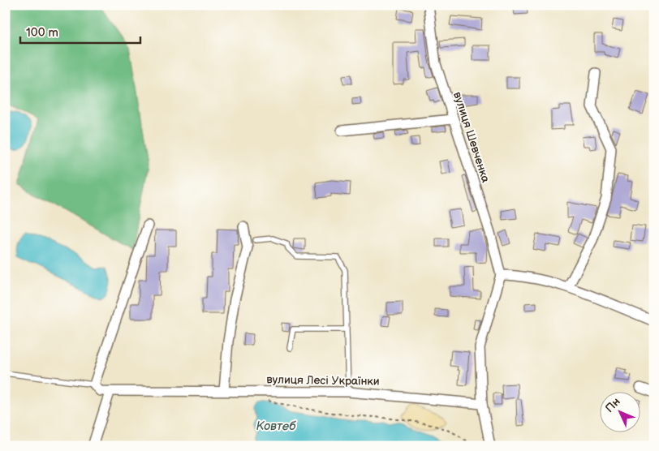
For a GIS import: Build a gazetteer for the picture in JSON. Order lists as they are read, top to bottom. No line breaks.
{"streets":{"street":["вулиця Шевченка","вулиця Лесі Українки"]},"water":["Ковтеб"],"scale_bar":"100 m","north":"top left"}
